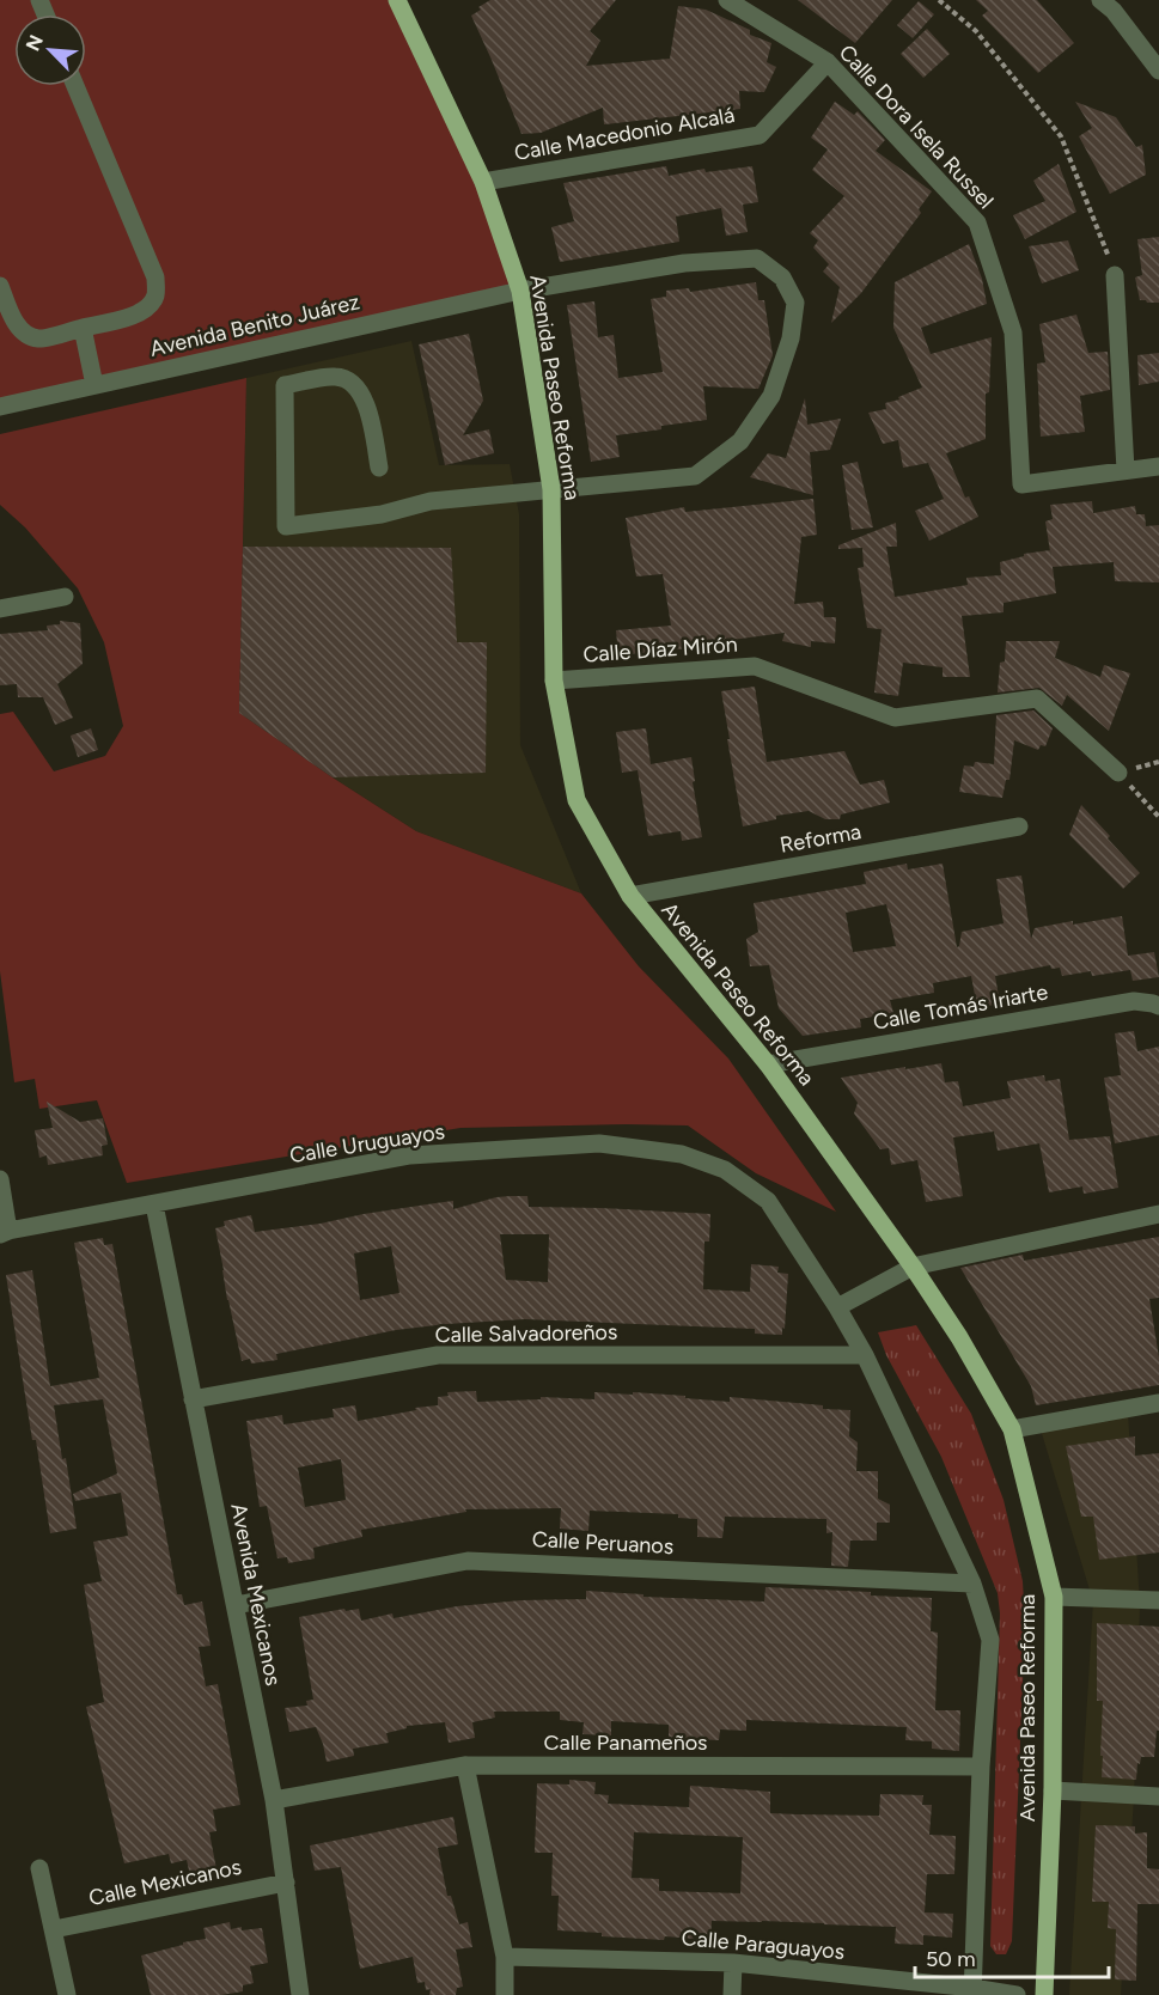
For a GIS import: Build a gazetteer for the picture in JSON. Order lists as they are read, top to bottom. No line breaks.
{"streets":{"main road":["Avenida Paseo Reforma"],"street":["Calle Dora Isela Russel","Calle Macedonio Alcalá","Avenida Benito Juárez","Calle Díaz Mirón","Reforma","Calle Tomás Iriarte","Calle Uruguayos","Calle Salvadoreños","Calle Peruanos","Avenida Mexicanos","Calle Panameños","Calle Mexicanos","Calle Paraguayos"]},"crossings":[["Calle Dora Isela Russel","Calle Macedonio Alcalá"],["Calle Macedonio Alcalá","Avenida Paseo Reforma"],["Avenida Benito Juárez","Avenida Paseo Reforma"],["Avenida Paseo Reforma","Calle Díaz Mirón"],["Avenida Paseo Reforma","Reforma"],["Avenida Paseo Reforma","Calle Tomás Iriarte"],["Avenida Paseo Reforma","Calle Uruguayos"],["Avenida Paseo Reforma","Calle Salvadoreños"],["Avenida Paseo Reforma","Calle Peruanos"],["Avenida Paseo Reforma","Calle Panameños"],["Avenida Paseo Reforma","Calle Paraguayos"],["Calle Uruguayos","Avenida Mexicanos"],["Calle Salvadoreños","Avenida Mexicanos"],["Calle Peruanos","Avenida Mexicanos"],["Avenida Mexicanos","Calle Panameños"],["Avenida Mexicanos","Calle Mexicanos"]],"scale_bar":"50 m","north":"top left"}
